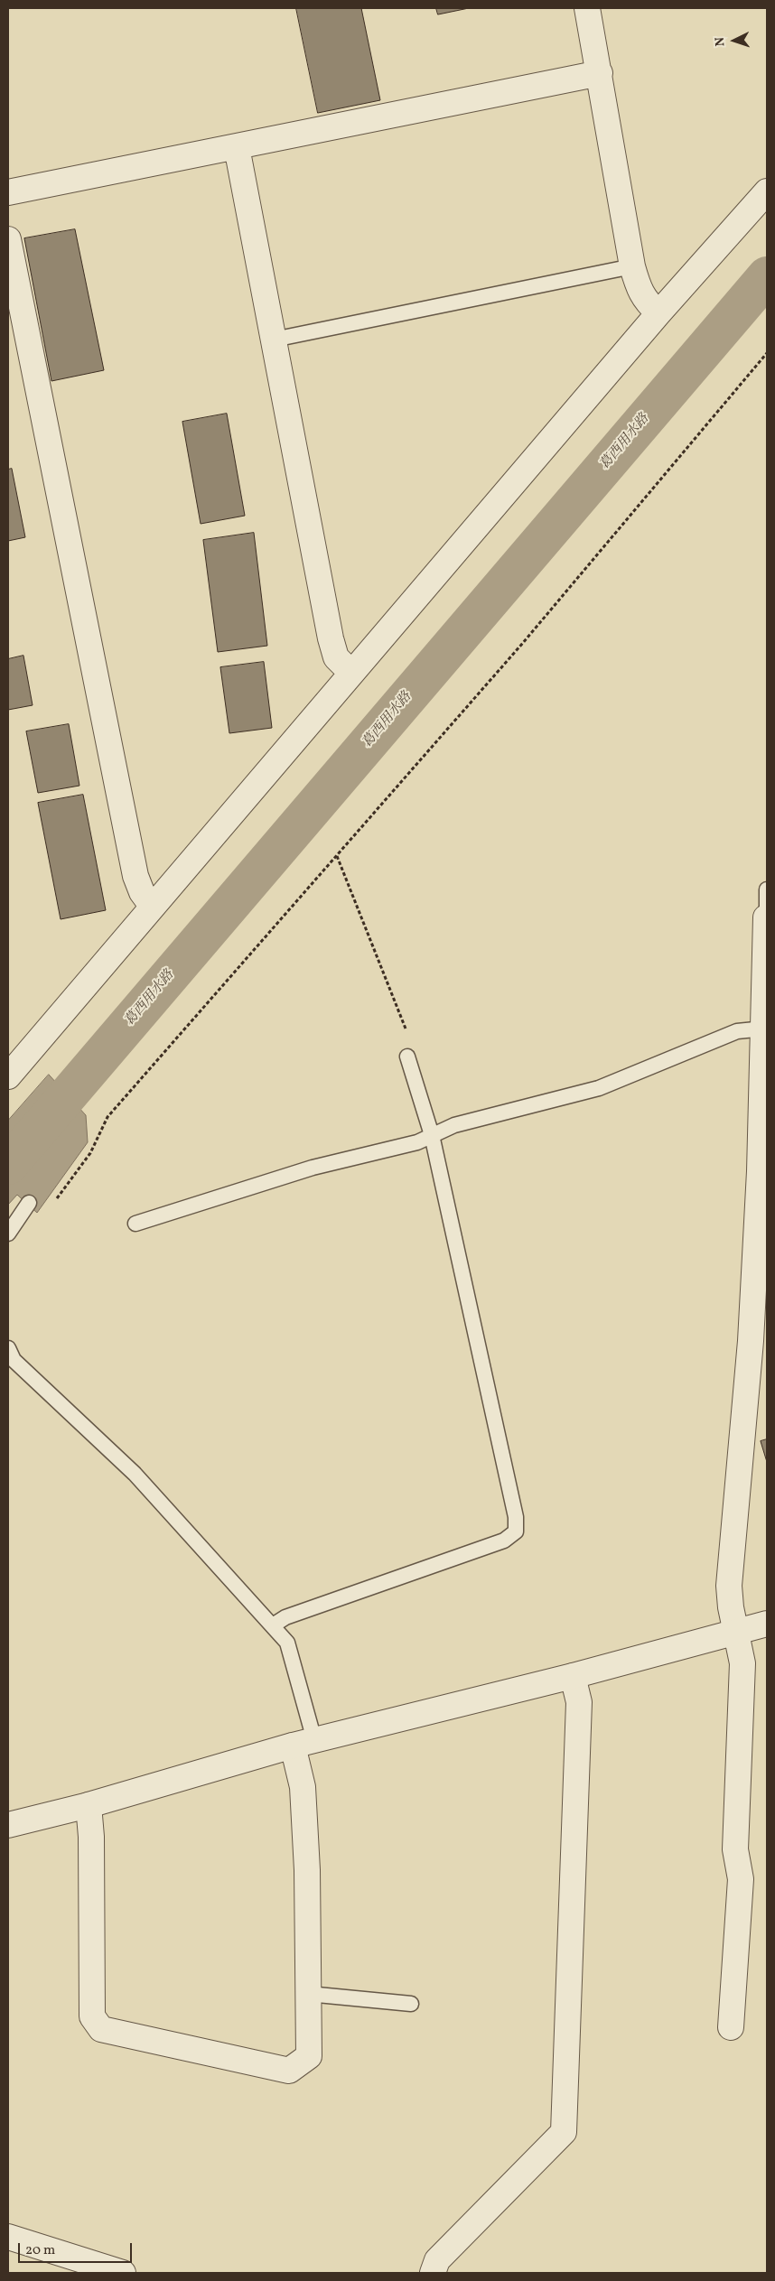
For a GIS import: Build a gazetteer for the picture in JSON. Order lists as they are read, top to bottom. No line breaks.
{"water":["葛西用水路"],"scale_bar":"20 m","north":"left"}
